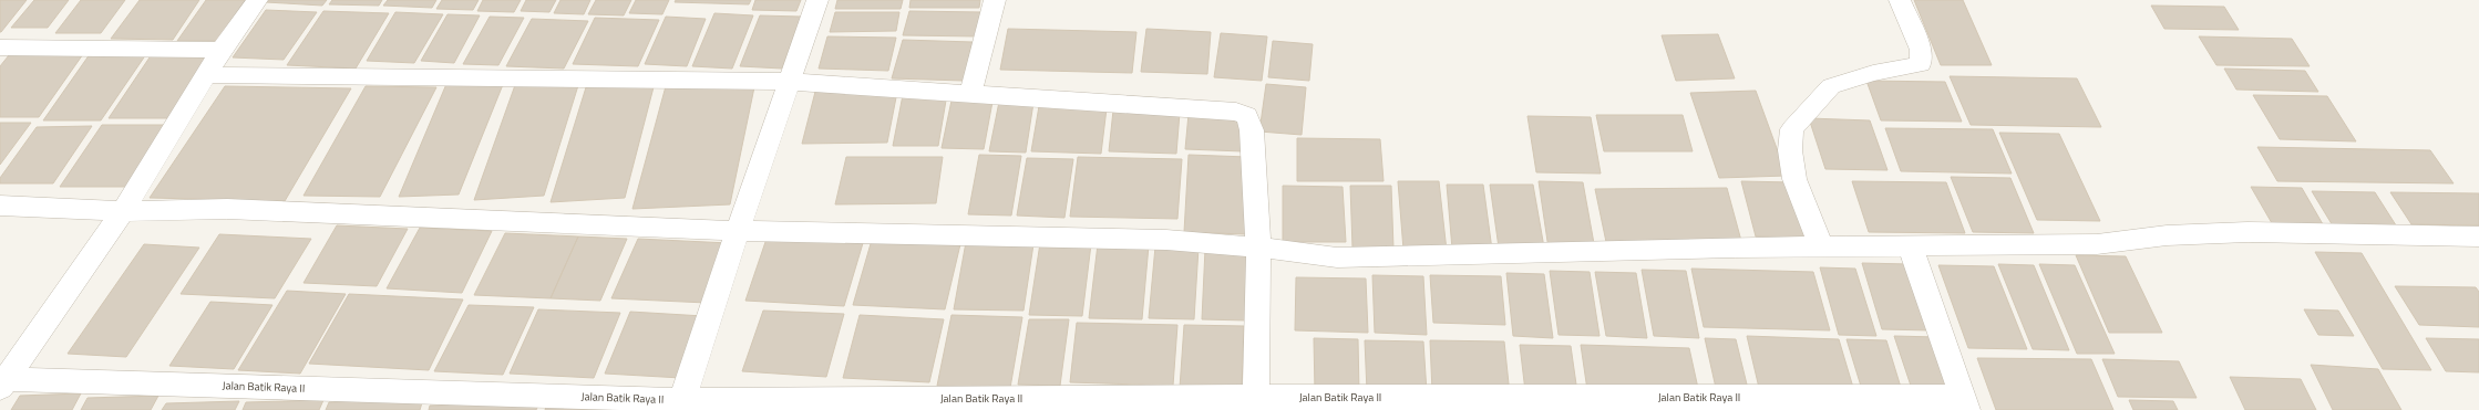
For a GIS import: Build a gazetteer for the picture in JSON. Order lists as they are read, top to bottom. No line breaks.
{"streets":{"street":["Jalan Batik Raya II"]}}
